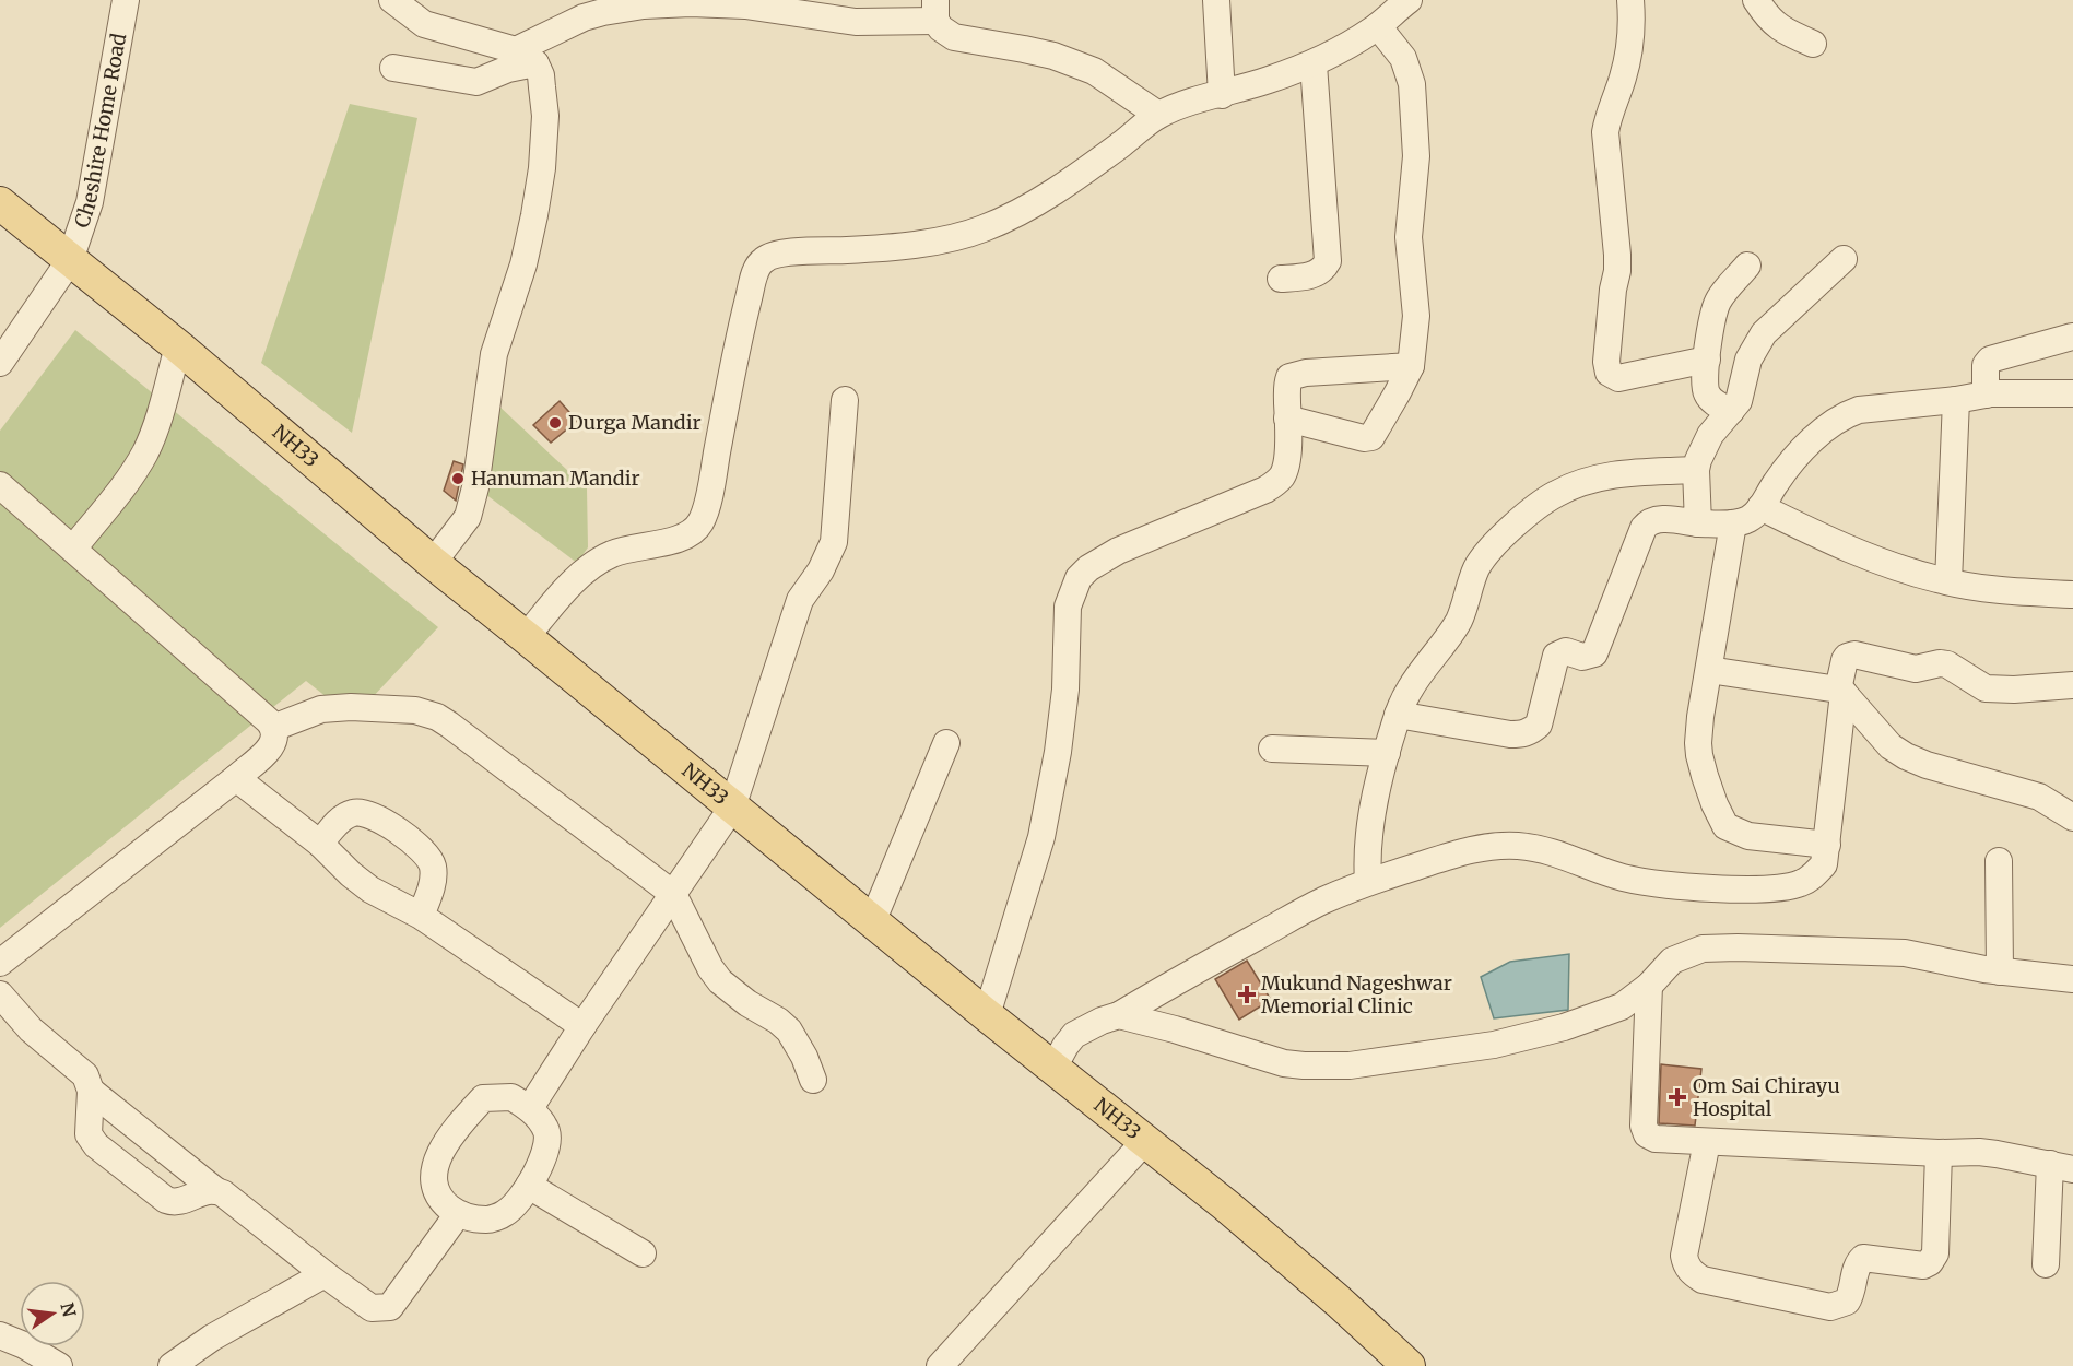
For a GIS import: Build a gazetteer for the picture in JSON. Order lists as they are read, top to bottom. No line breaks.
{"streets":{"main road":["NH33"],"street":["Cheshire Home Road"]},"crossings":[["Cheshire Home Road","NH33"]],"places":{"other":["Durga Mandir","Hanuman Mandir"],"health":["Mukund Nageshwar Memorial Clinic","Om Sai Chirayu Hospital"]},"north":"right"}
